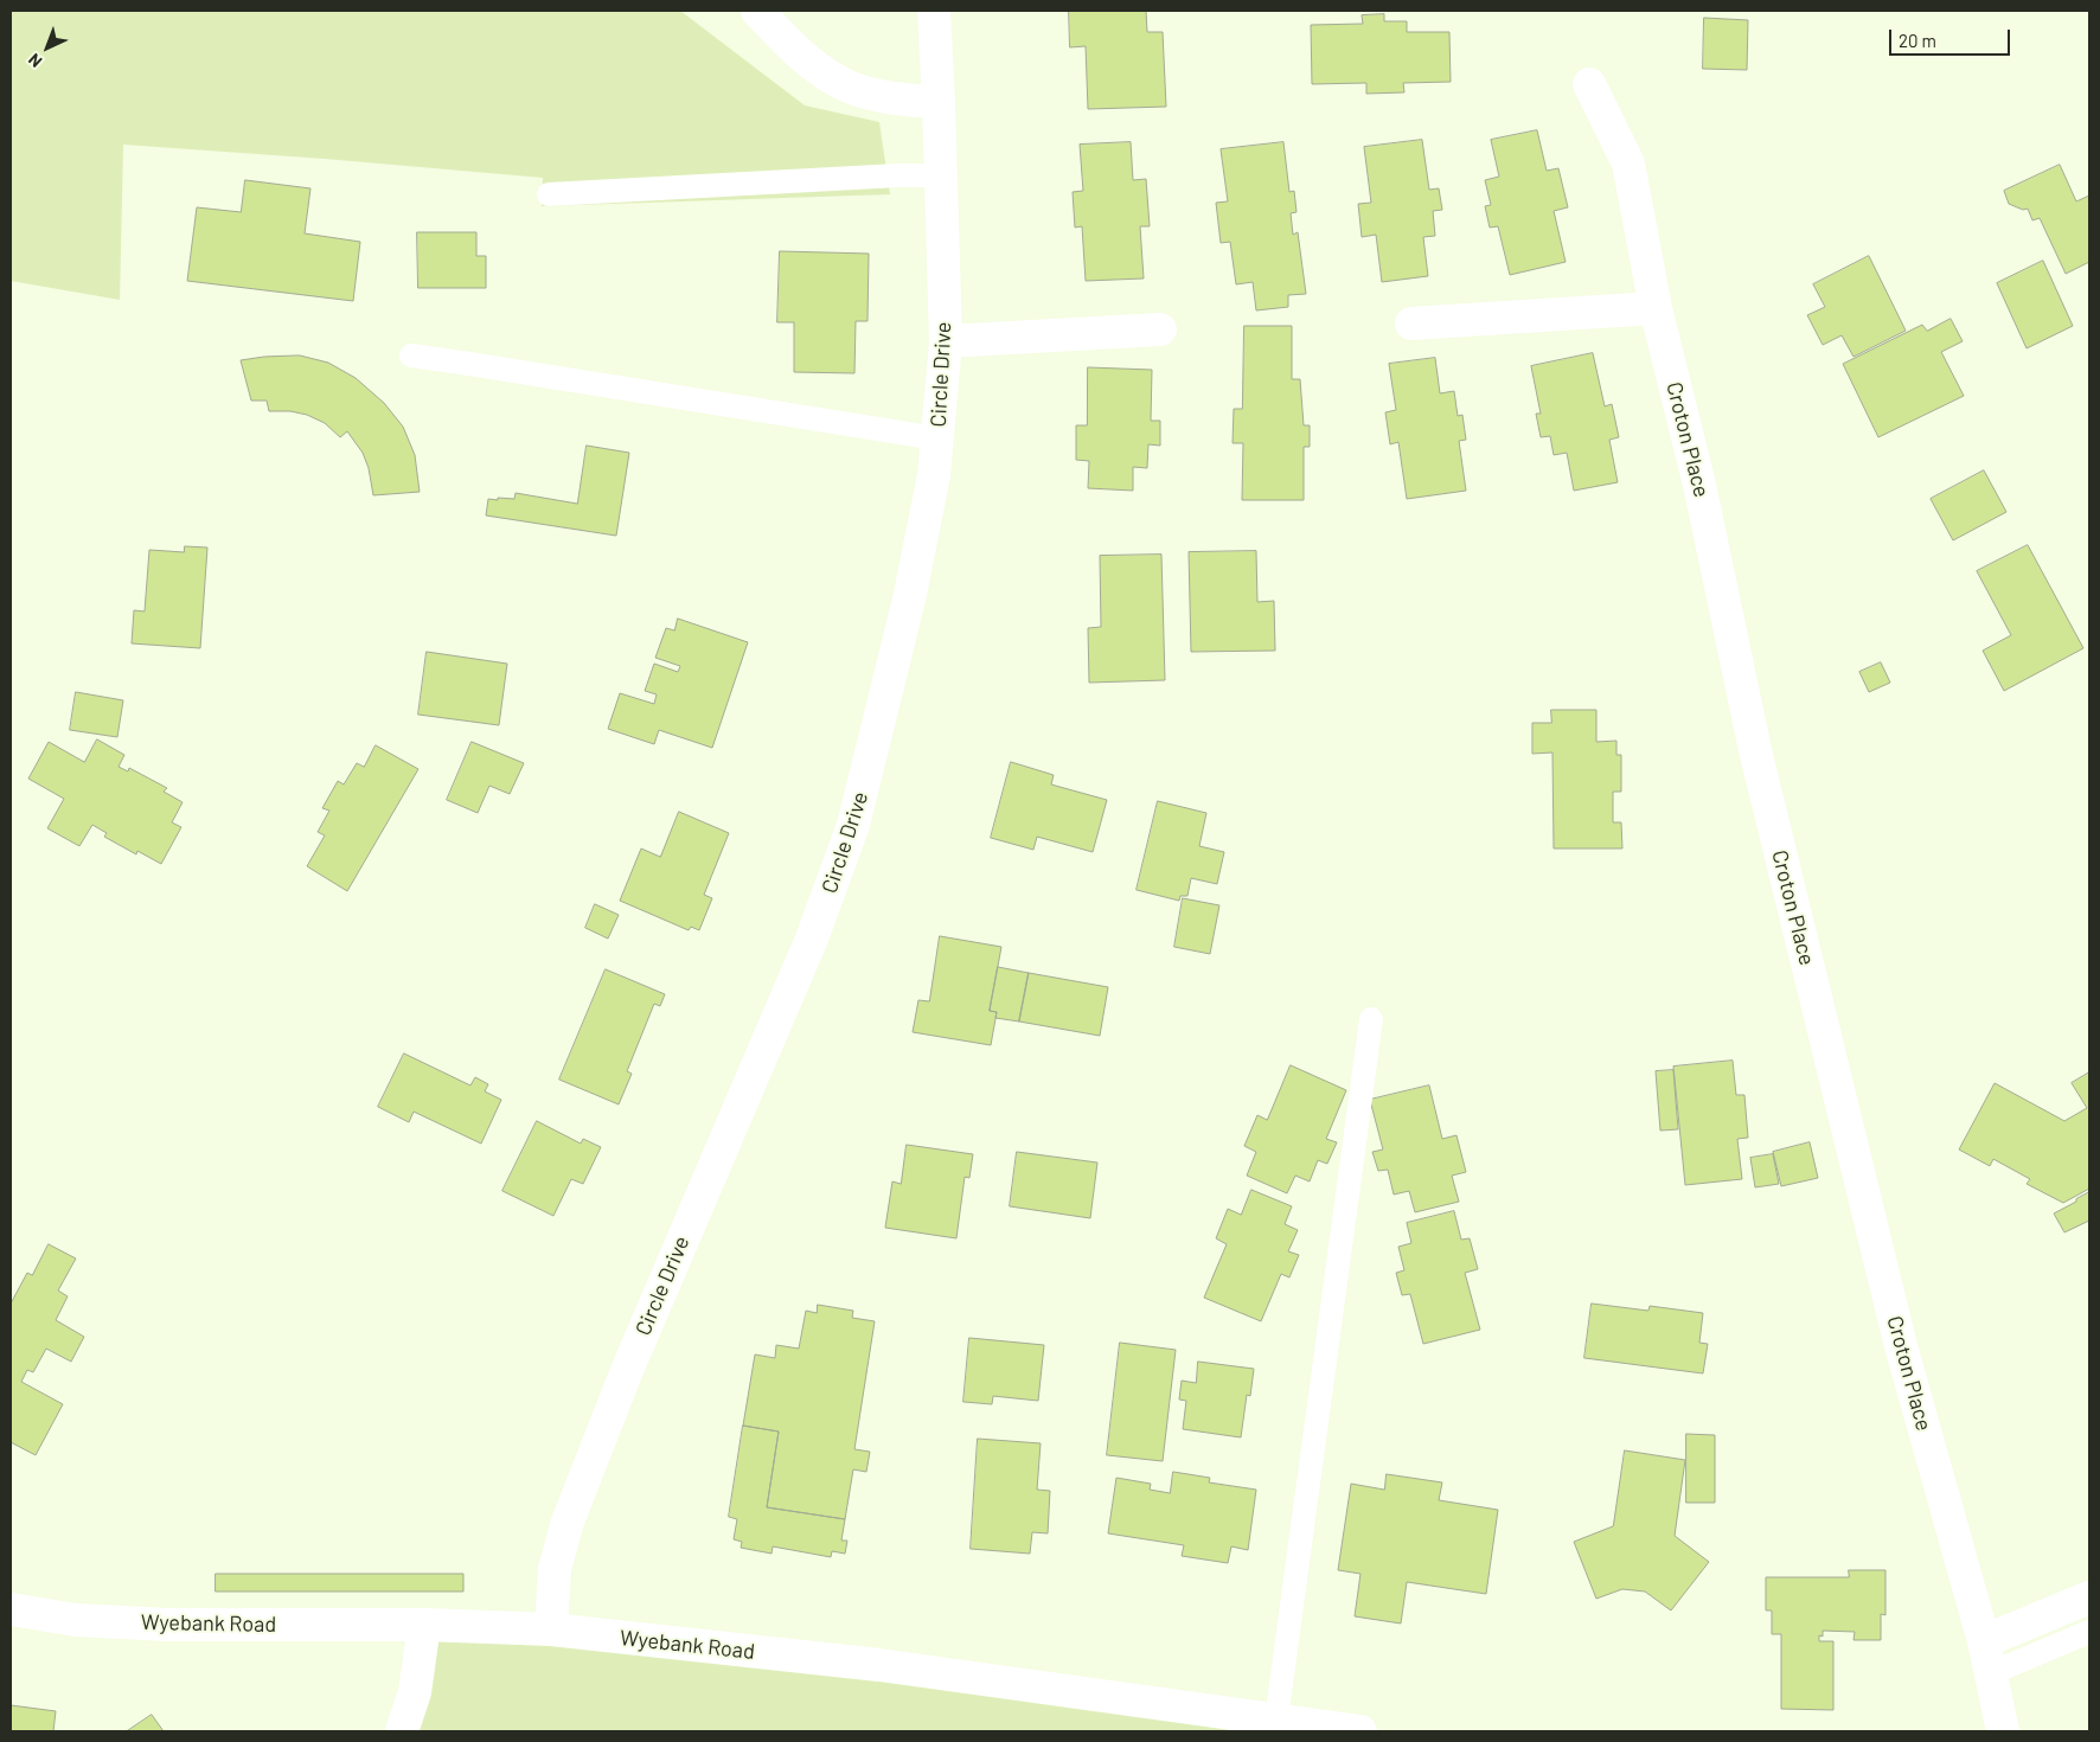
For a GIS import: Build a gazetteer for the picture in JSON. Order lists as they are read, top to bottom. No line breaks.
{"streets":{"street":["Circle Drive","Croton Place","Wyebank Road"]},"crossings":[["Circle Drive","Wyebank Road"]],"scale_bar":"20 m","north":"bottom left"}
